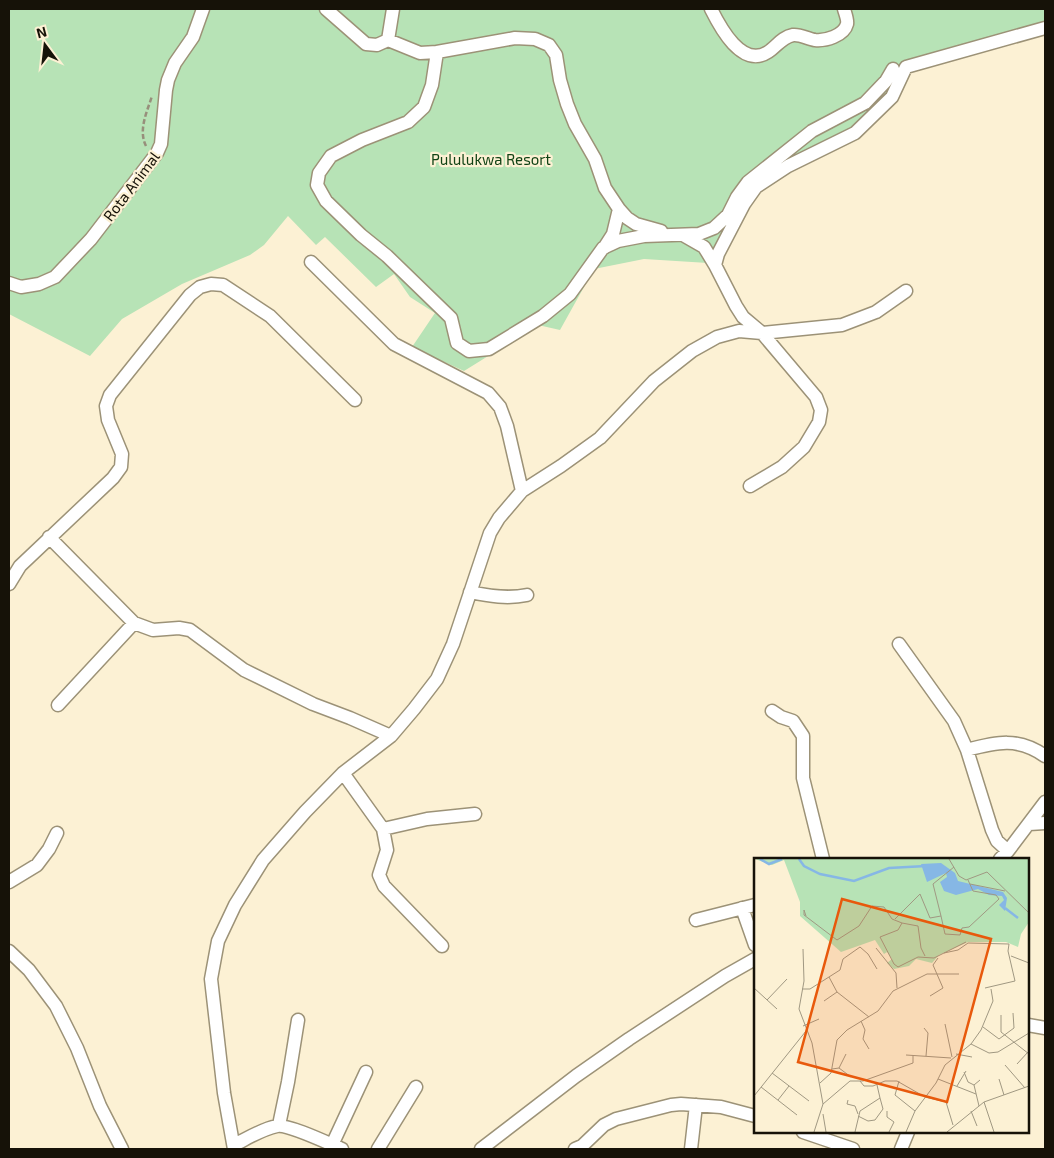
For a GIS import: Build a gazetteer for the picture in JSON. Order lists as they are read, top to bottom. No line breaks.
{"streets":{"street":["Rota Animal"]},"parks":["Pululukwa Resort"],"north":"top"}
